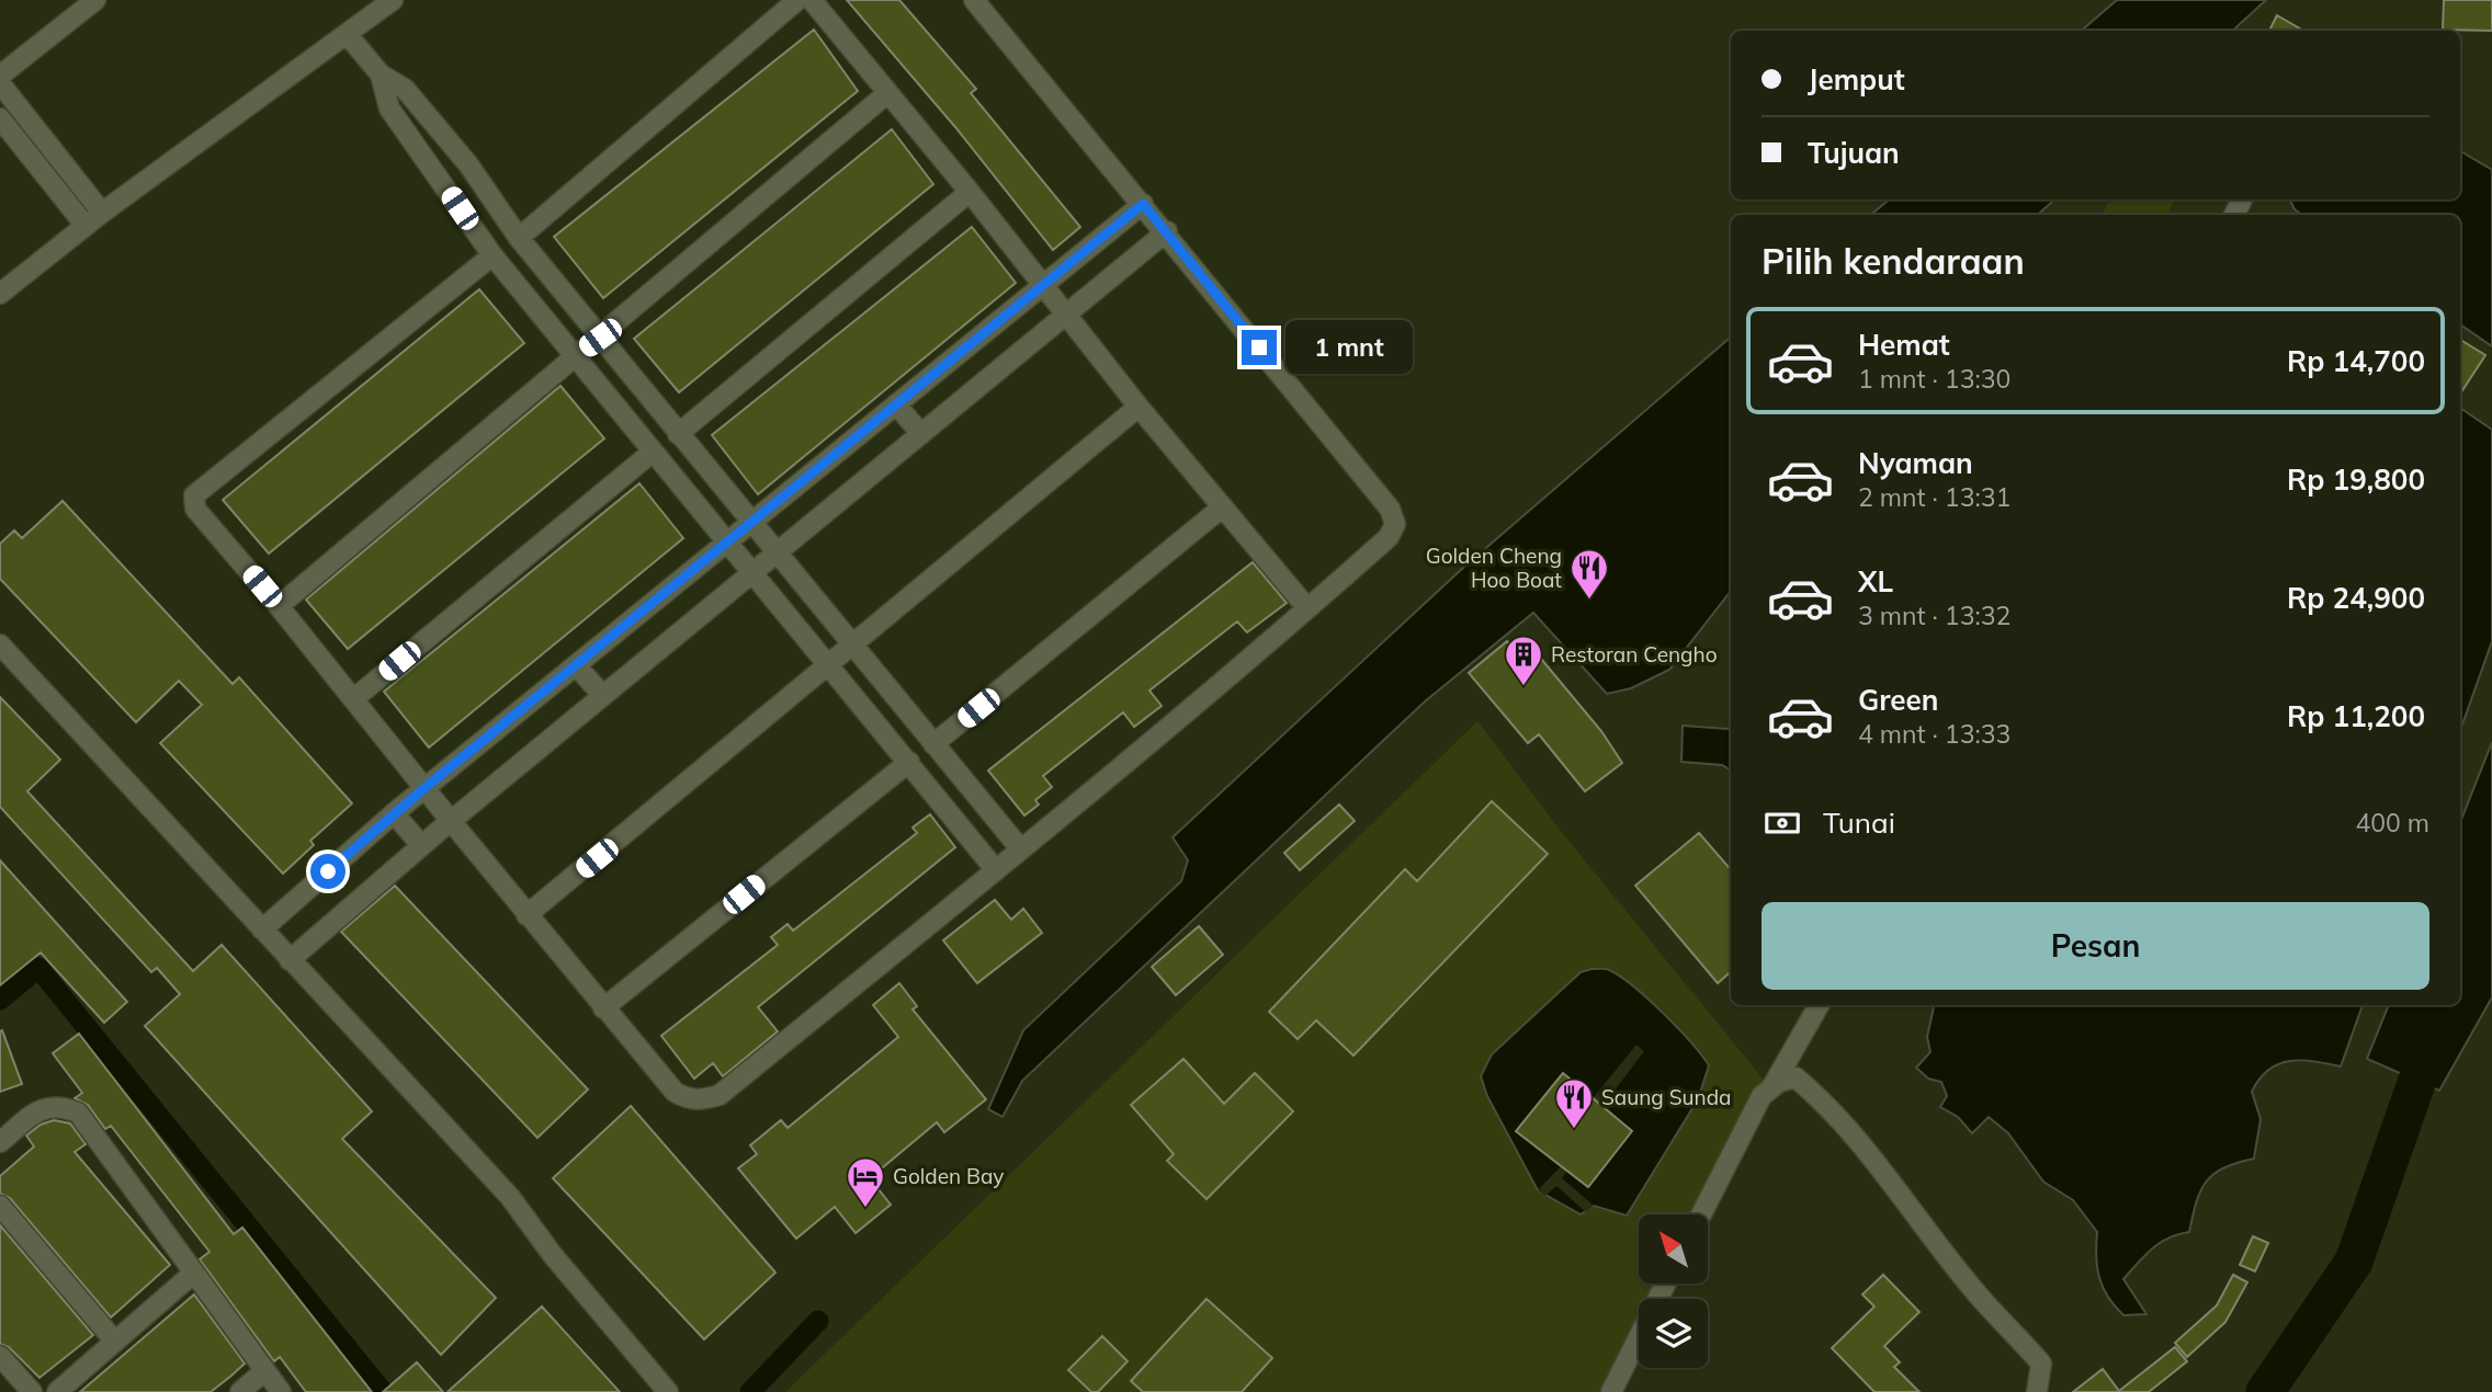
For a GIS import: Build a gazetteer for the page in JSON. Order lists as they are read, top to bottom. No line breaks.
{"places":{"restaurant":["Golden Cheng Hoo Boat","Saung Sunda"],"building":["Restoran Cengho"],"hotel":["Golden Bay"]},"north":"top left","page":{"banner":["Jemput","Tujuan"],"heading":"Pilih kendaraan","list":[{"name":"Hemat","note":"1 mnt · 13:30","value":"Rp 14,700"},{"name":"Nyaman","note":"2 mnt · 13:31","value":"Rp 19,800"},{"name":"XL","note":"3 mnt · 13:32","value":"Rp 24,900"},{"name":"Green","note":"4 mnt · 13:33","value":"Rp 11,200"}],"bubble":"1 mnt","pay":["Tunai","400 m"],"buttons":"Pesan"}}
